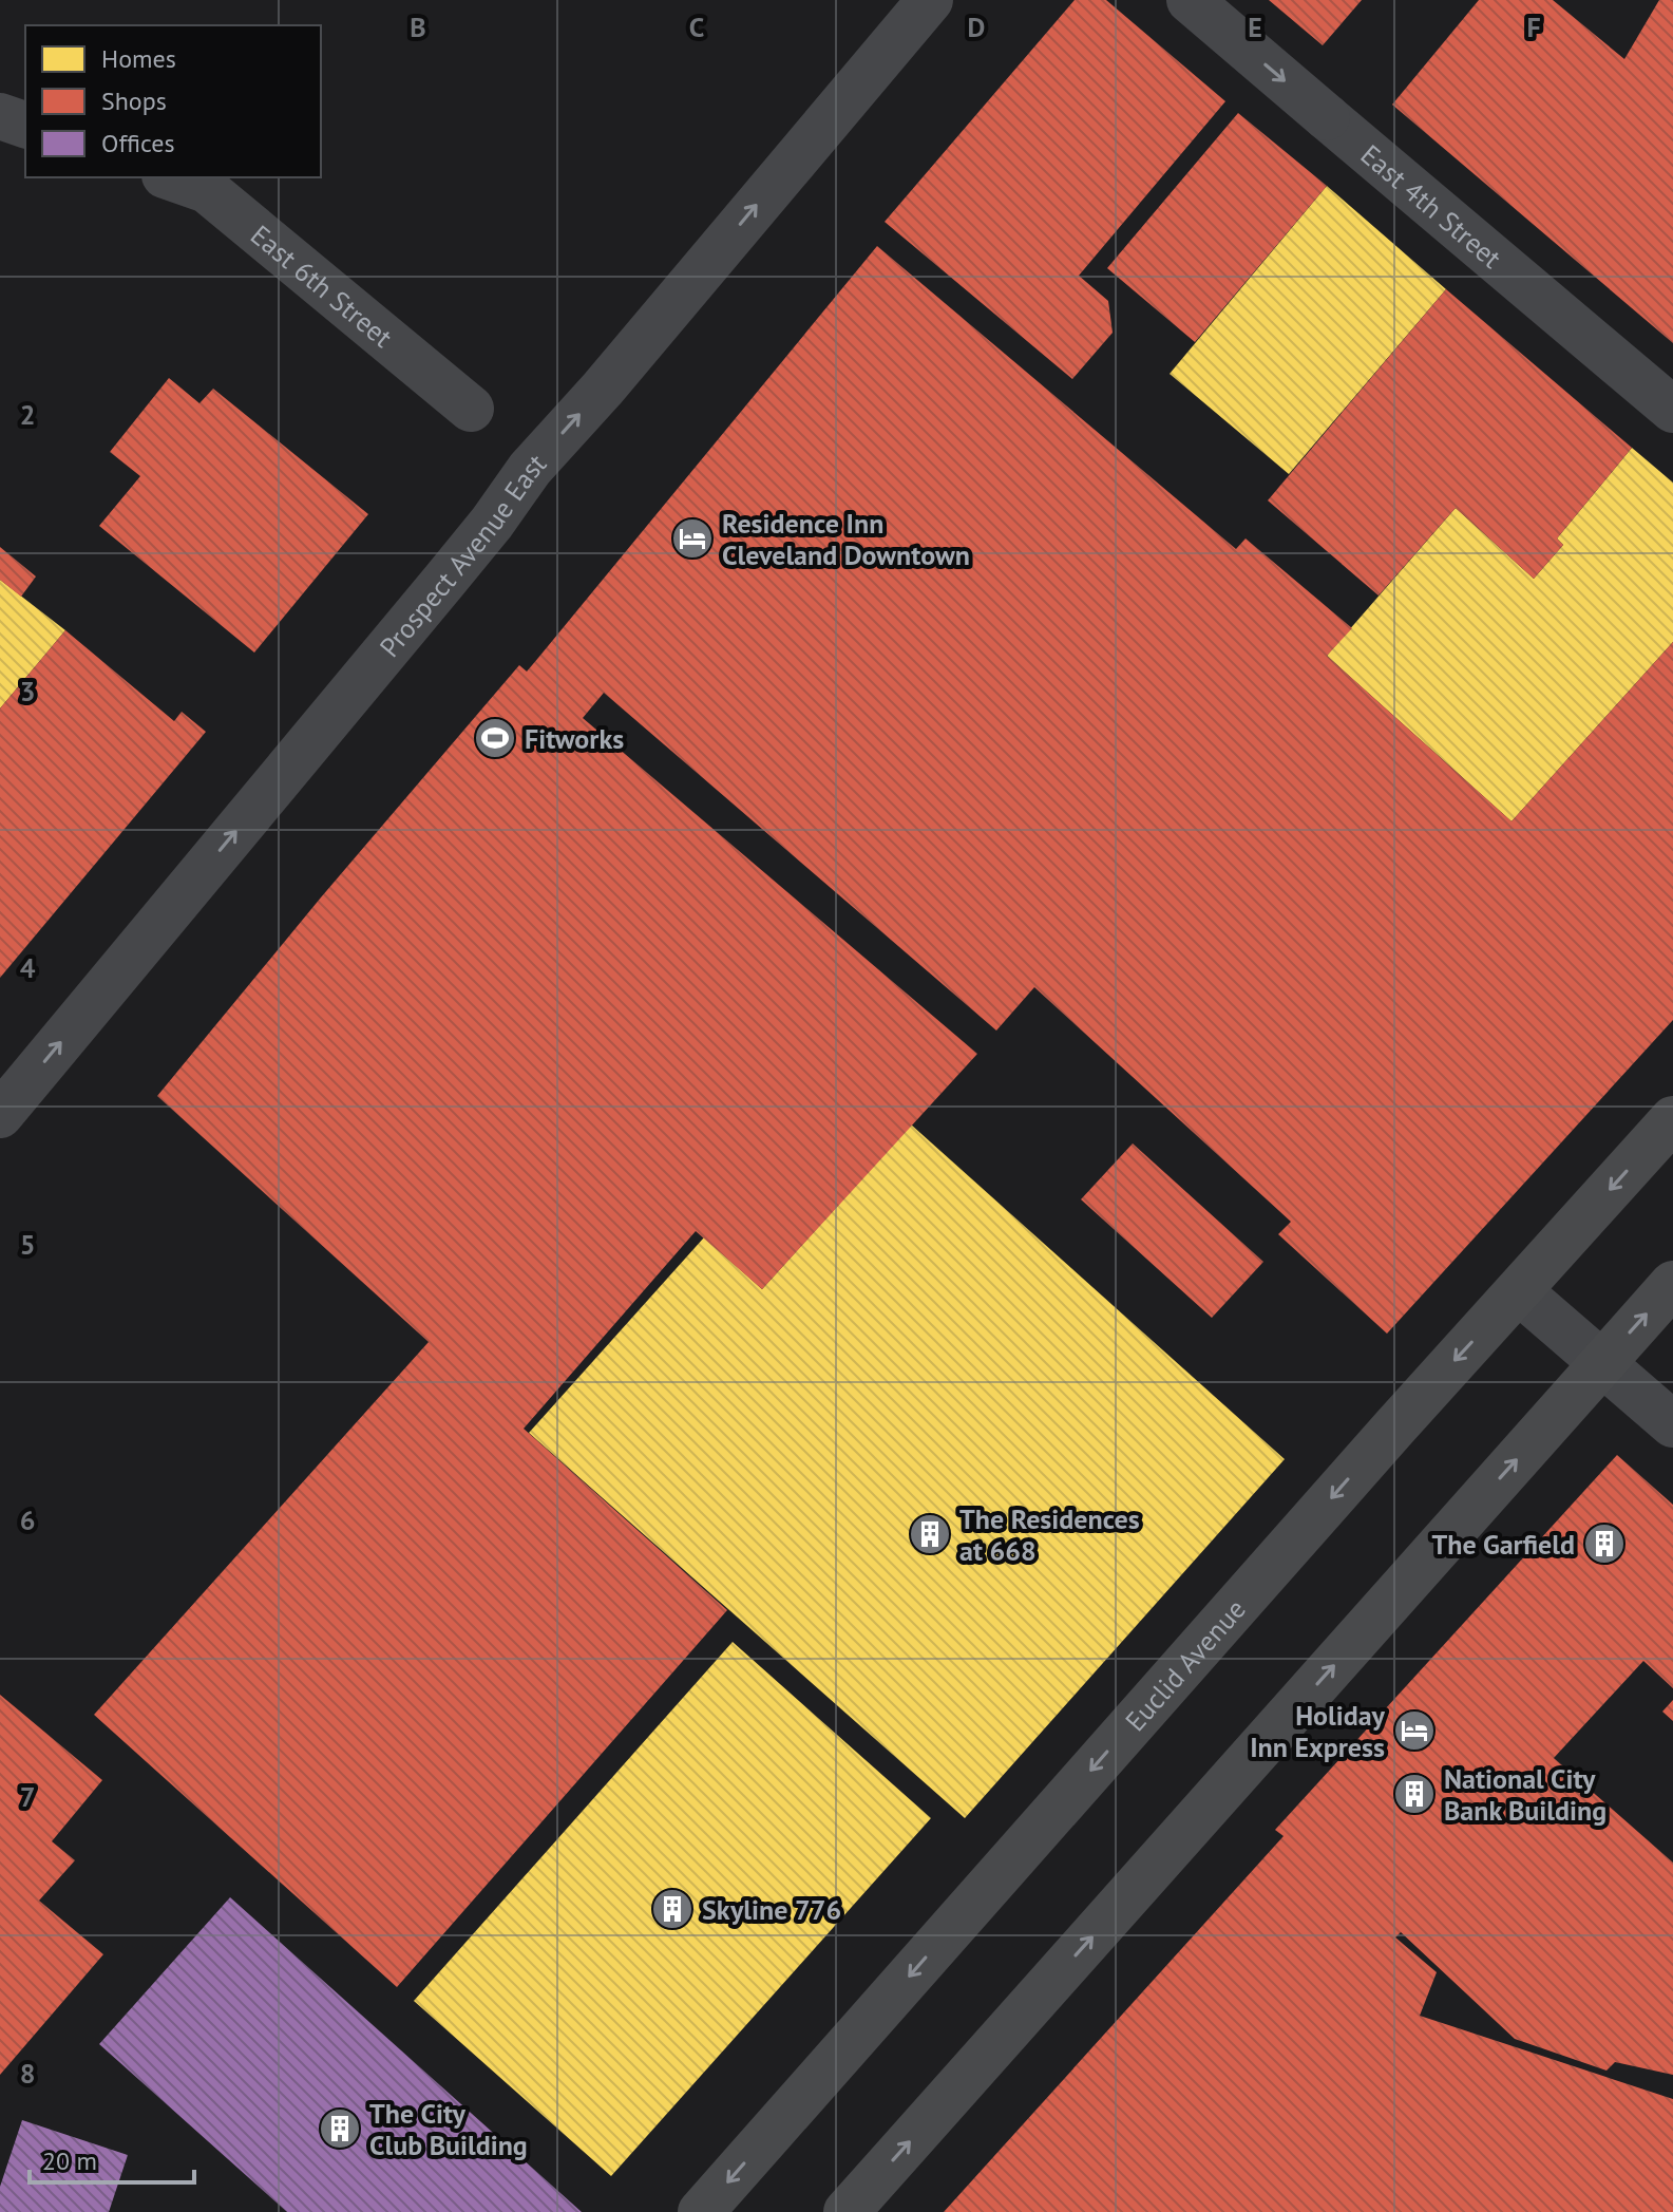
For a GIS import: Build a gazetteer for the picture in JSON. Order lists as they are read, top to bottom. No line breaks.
{"streets":{"main road":["Euclid Avenue"],"street":["East 4th Street","East 6th Street","Prospect Avenue East"]},"one_way":["East 4th Street","Prospect Avenue East"],"places":{"hotel":["Residence Inn Cleveland Downtown","Holiday Inn Express"],"sports":["Fitworks"],"building":["The Residences at 668","The Garfield","National City Bank Building","Skyline 776","The City Club Building"]},"legend":["Homes","Shops","Offices"],"scale_bar":"20 m","grid":{"columns":["B","C","D","E","F"],"rows":["2","3","4","5","6","7","8"]}}
